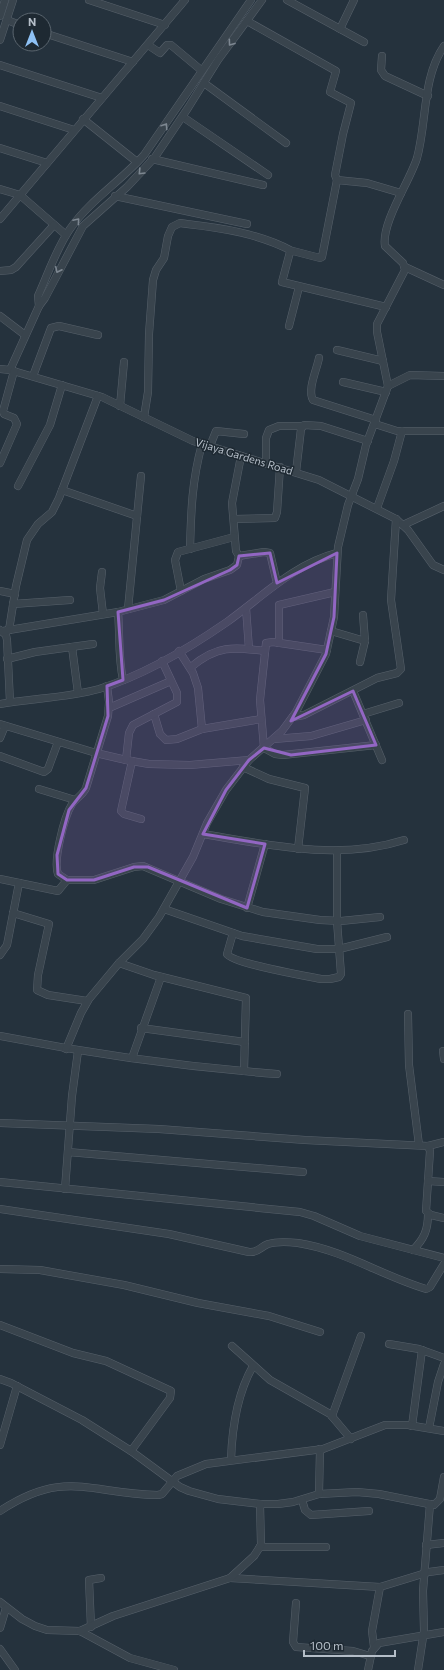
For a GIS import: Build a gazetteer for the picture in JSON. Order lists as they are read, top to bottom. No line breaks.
{"streets":{"street":["Vijaya Gardens Road"]},"scale_bar":"100 m","north":"top"}
